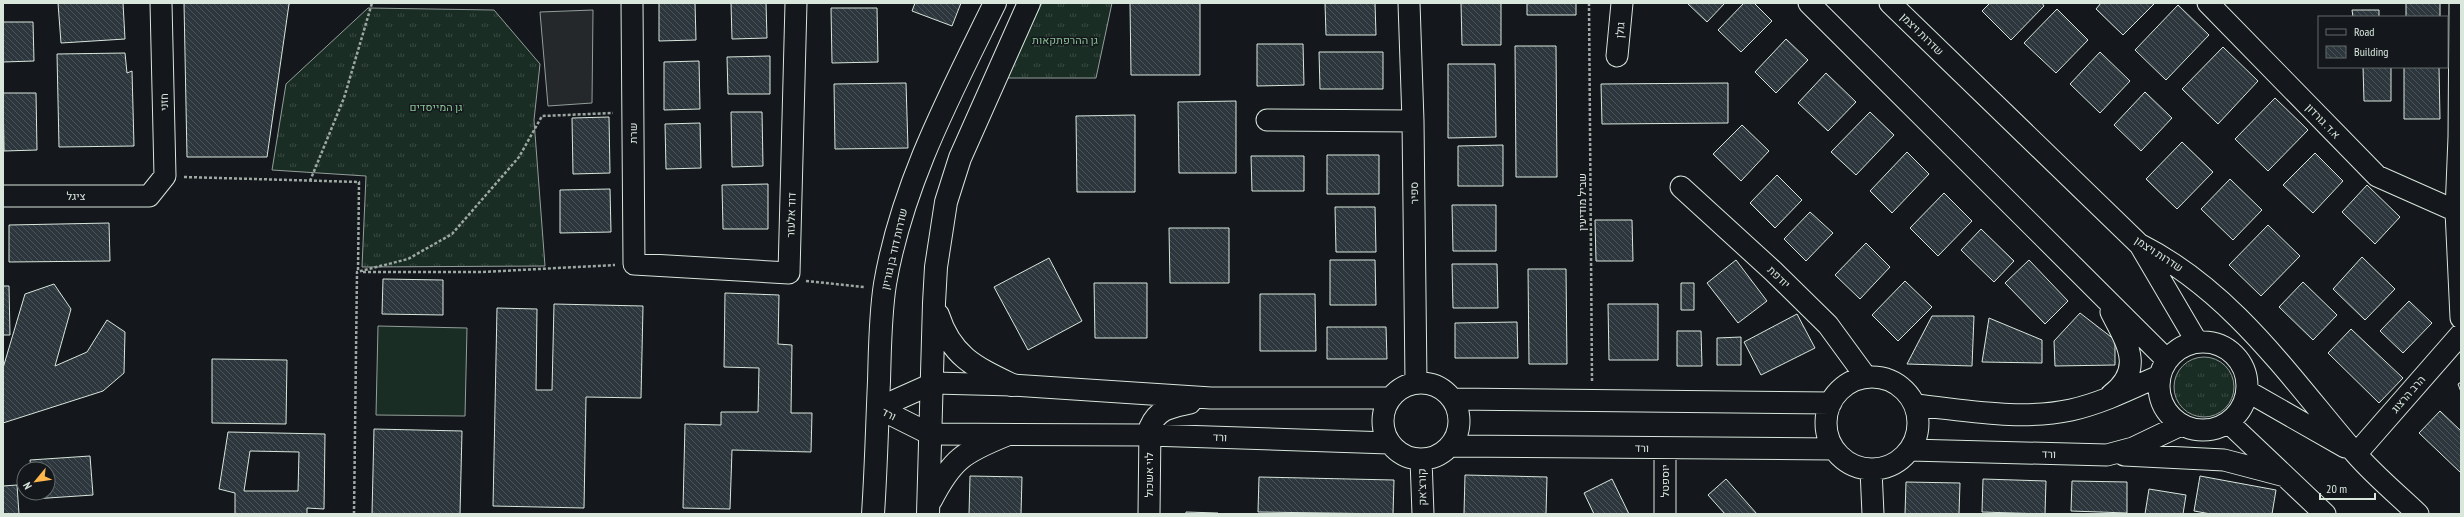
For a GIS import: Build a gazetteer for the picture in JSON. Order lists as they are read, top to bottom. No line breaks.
{"streets":{"main road":["שדרות דוד בן גוריון"],"street":["גולן","שדרות ויצמן","חזני","א.ד. גורדון","שרת","ספיר","ציגל","דוד אלעזר","יודפת","הרב הרצוג","ורד","לוי אשכול","יוספטל","קורצ'אק"],"path":["שביל מודיעין"]},"crossings":[["שדרות ויצמן","הרב הרצוג"],["חזני","ציגל"],["ספיר","ורד"],["ספיר","קורצ'אק"],["שדרות דוד בן גוריון","ורד"],["יודפת","ורד"],["ורד","לוי אשכול"],["ורד","יוספטל"],["ורד","קורצ'אק"]],"parks":["גן ההרפתקאות","גן המייסדים"],"legend":["Road","Building"],"scale_bar":"20 m","north":"bottom left"}
